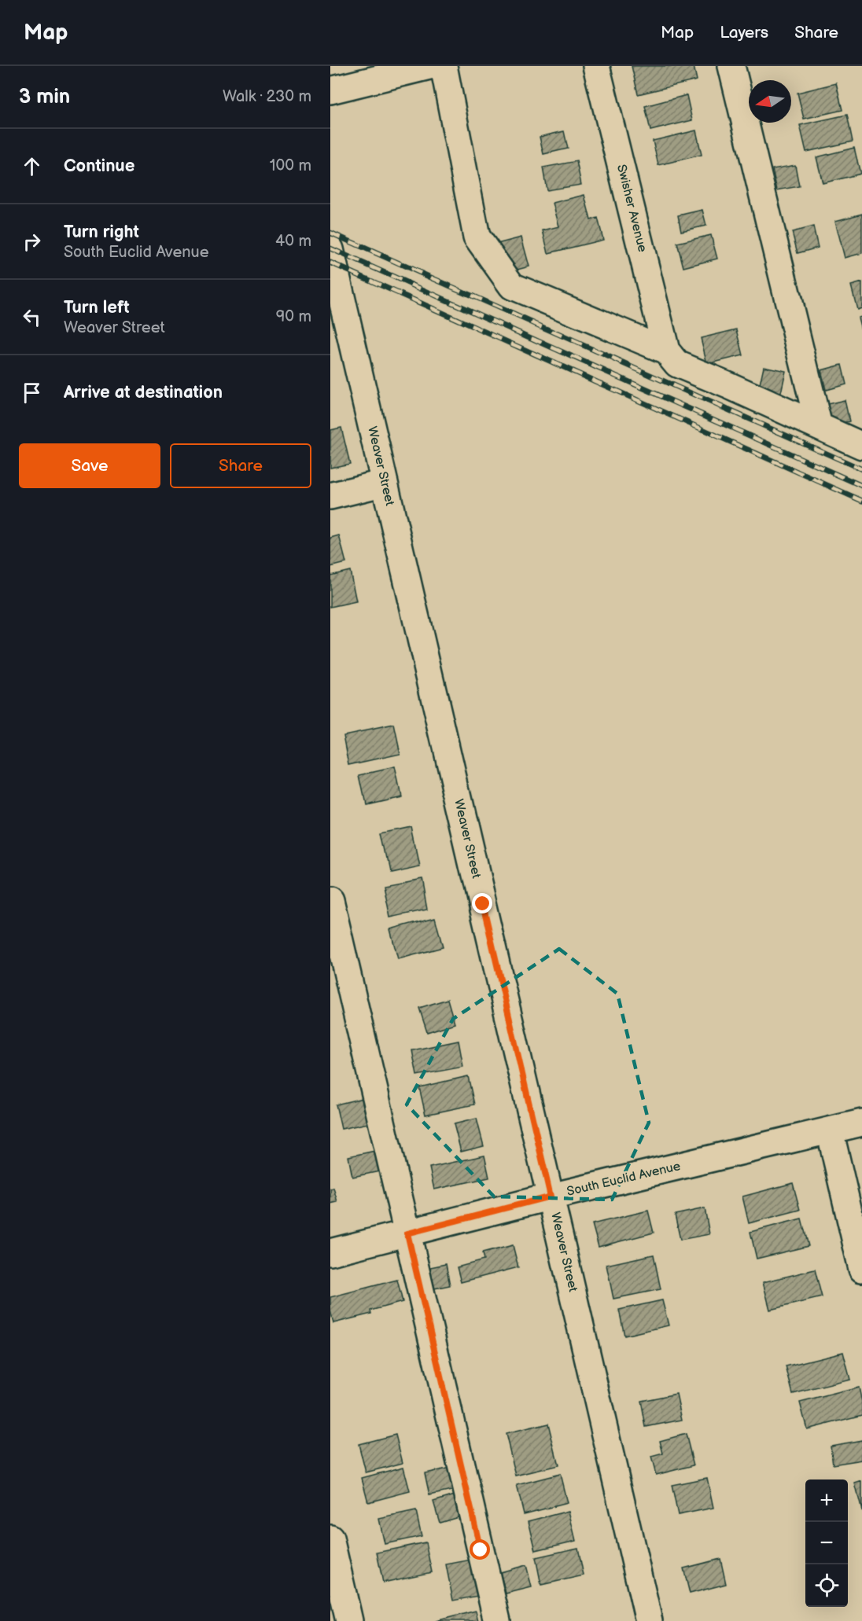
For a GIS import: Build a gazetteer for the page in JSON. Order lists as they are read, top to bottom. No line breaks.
{"streets":{"street":["Swisher Avenue","Weaver Street","South Euclid Avenue"]},"crossings":[["Weaver Street","South Euclid Avenue"]],"north":"left","page":{"header":"Map","nav":["Map","Layers","Share"],"heading":["3 min","Walk · 230 m"],"list":[["Continue","100 m"],["Turn right","South Euclid Avenue","40 m"],["Turn left","Weaver Street","90 m"],"Arrive at destination"],"buttons":["Save","Share"],"map_buttons":["+","−"]}}
